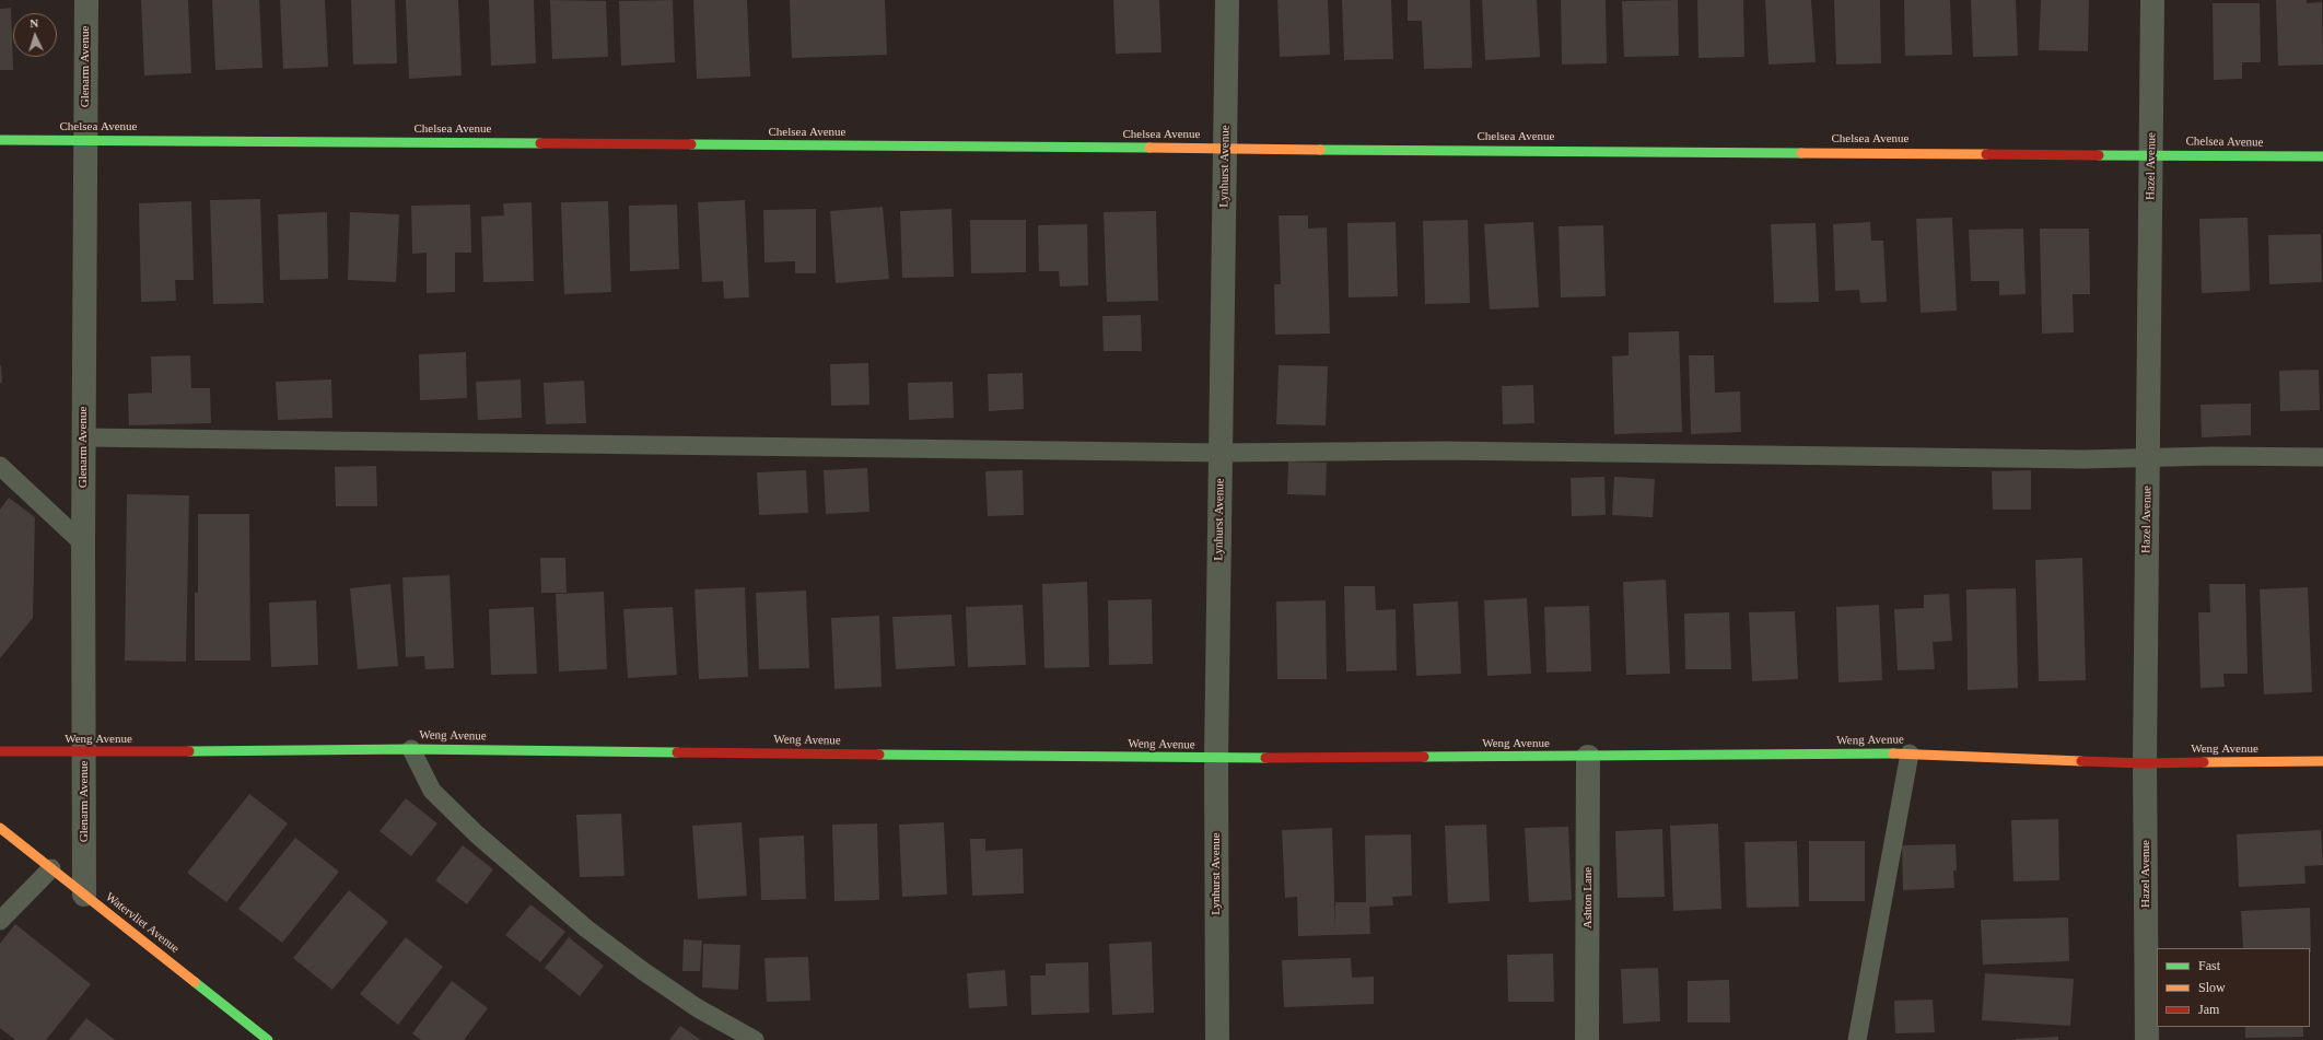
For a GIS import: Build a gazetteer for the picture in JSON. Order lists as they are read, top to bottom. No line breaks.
{"streets":{"street":["Glenarm Avenue","Chelsea Avenue","Lynhurst Avenue","Hazel Avenue","Weng Avenue","Ashton Lane","Watervliet Avenue"]},"crossings":[["Glenarm Avenue","Chelsea Avenue"],["Glenarm Avenue","Weng Avenue"],["Glenarm Avenue","Watervliet Avenue"],["Chelsea Avenue","Lynhurst Avenue"],["Chelsea Avenue","Hazel Avenue"],["Lynhurst Avenue","Weng Avenue"],["Hazel Avenue","Weng Avenue"],["Weng Avenue","Ashton Lane"]],"legend":["Fast","Slow","Jam"],"north":"top"}
